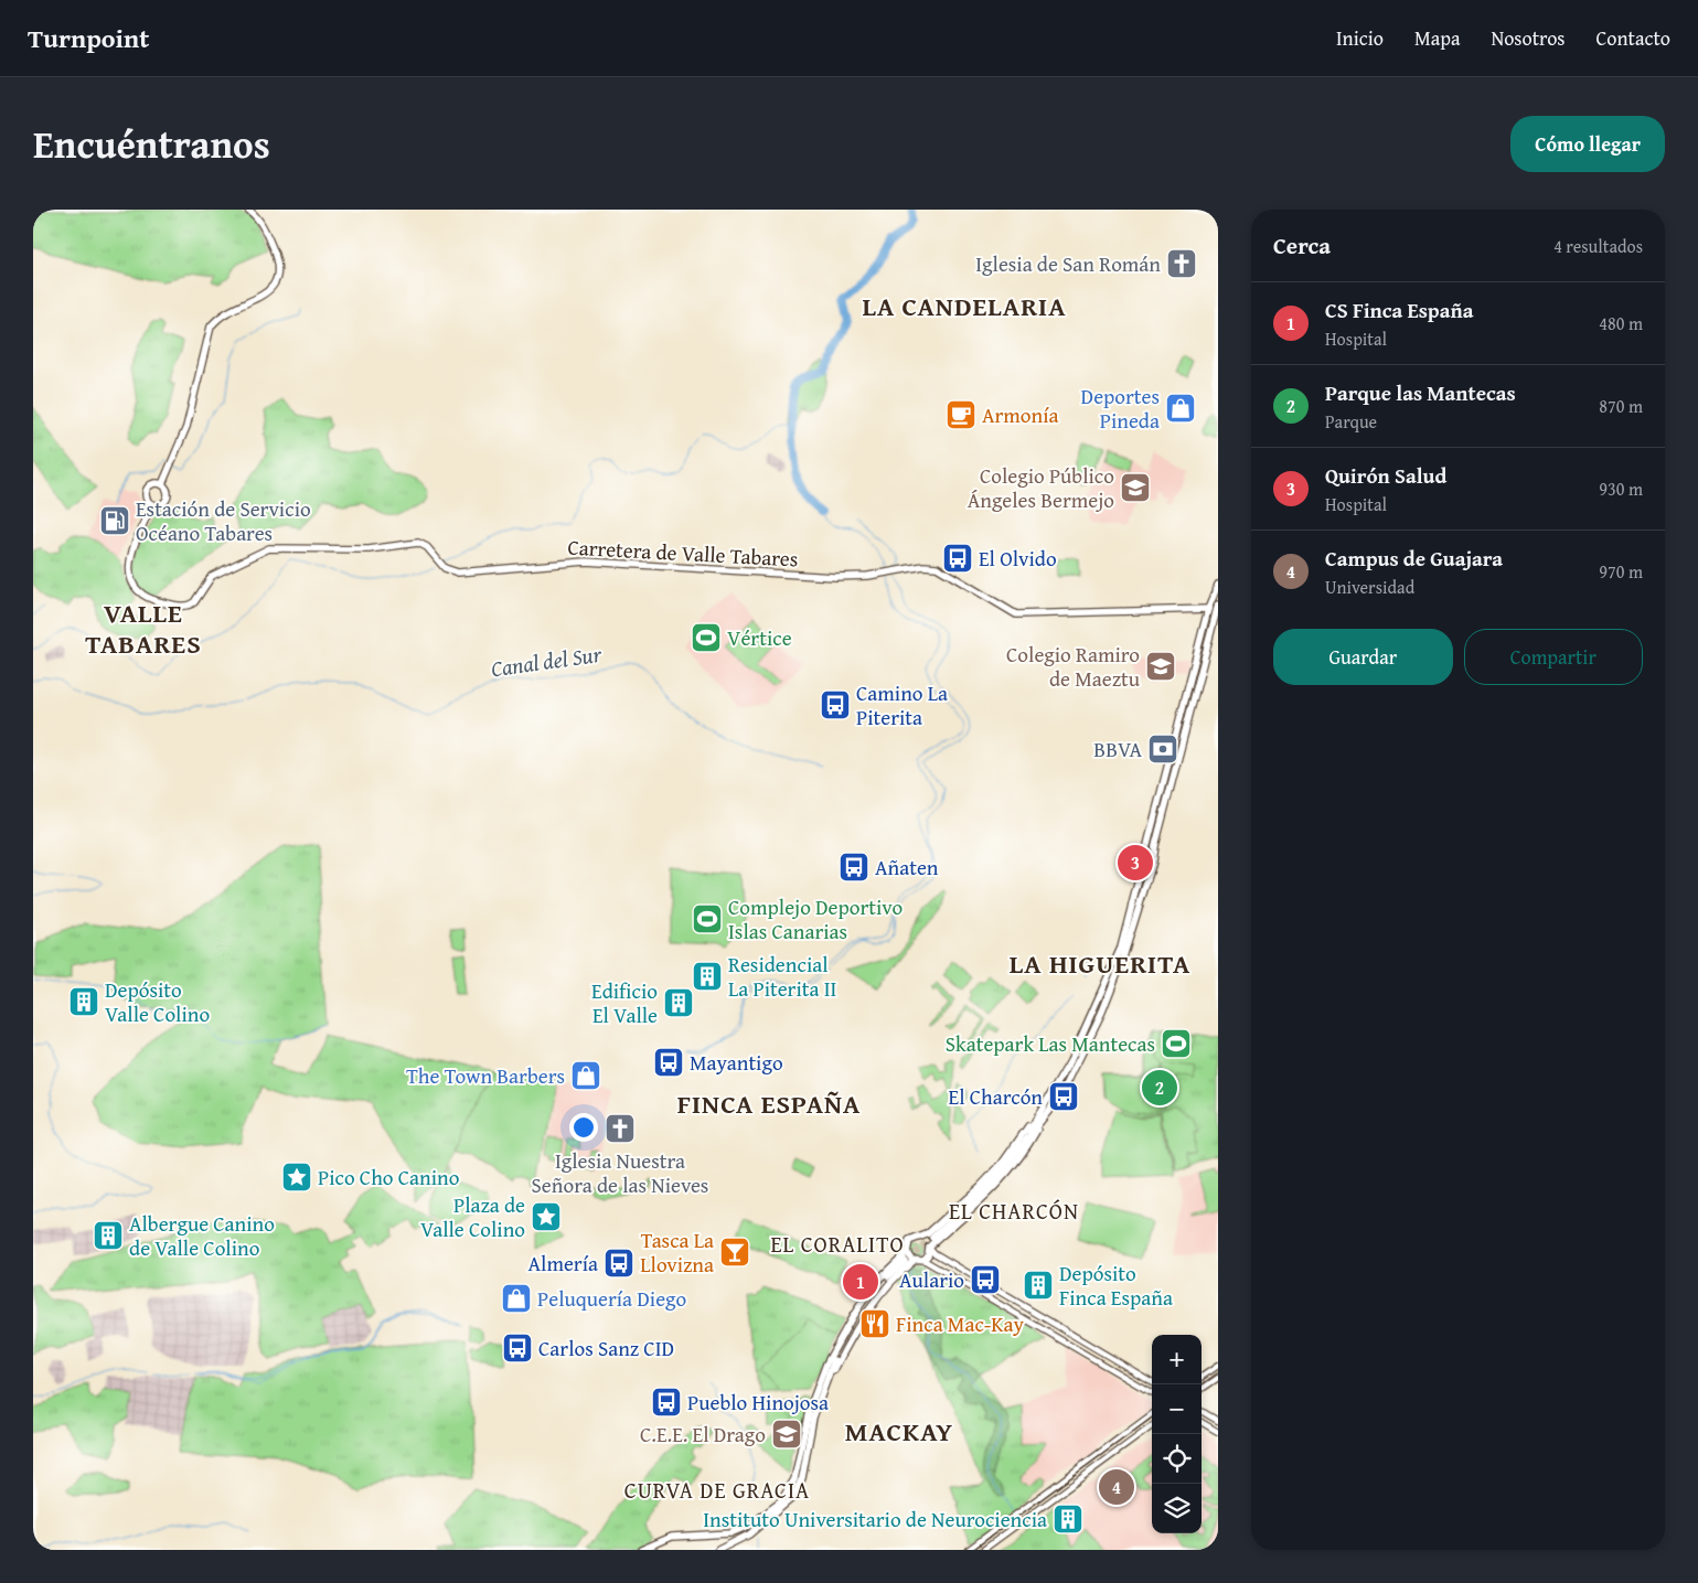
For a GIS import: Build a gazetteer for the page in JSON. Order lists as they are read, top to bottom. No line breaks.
{"streets":{"main road":["Carretera de Valle Tabares"]},"districts":["LA CANDELARIA","VALLE TABARES","LA HIGUERITA","FINCA ESPAÑA","EL CHARCÓN","EL CORALITO","MACKAY","CURVA DE GRACIA"],"water":["Canal del Sur"],"places":{"church":["Iglesia de San Román","Iglesia Nuestra Señora de las Nieves"],"shop":["Deportes Pineda","The Town Barbers","Peluquería Diego"],"cafe":["Armonía"],"school or university":["Colegio Público Ángeles Bermejo","Colegio Ramiro de Maeztu","C.E.E. El Drago"],"fuel station":["Estación de Servicio Océano Tabares"],"bus stop":["El Olvido","Camino La Piterita","Añaten","Mayantigo","El Charcón","Almería","Aulario","Carlos Sanz CID","Pueblo Hinojosa"],"sports":["Vértice","Complejo Deportivo Islas Canarias","Skatepark Las Mantecas"],"bank":["BBVA"],"building":["Residencial La Piterita II","Depósito Valle Colino","Edificio El Valle","Albergue Canino de Valle Colino","Depósito Finca España","Instituto Universitario de Neurociencia"],"place":["Pico Cho Canino","Plaza de Valle Colino"],"bar":["Tasca La Llovizna"],"restaurant":["Finca Mac-Kay"]},"page":{"header":"Turnpoint","nav":["Inicio","Mapa","Nosotros","Contacto"],"title":"Encuéntranos","buttons":["Cómo llegar",["Guardar","Compartir"]],"heading":["Cerca","4 resultados"],"list":[{"mark":"1","name":"CS Finca España","note":"Hospital","value":"480 m"},{"mark":"2","name":"Parque las Mantecas","note":"Parque","value":"870 m"},{"mark":"3","name":"Quirón Salud","note":"Hospital","value":"930 m"},{"mark":"4","name":"Campus de Guajara","note":"Universidad","value":"970 m"}],"pins":["3","2","1","4"],"map_buttons":["+","−"]}}
